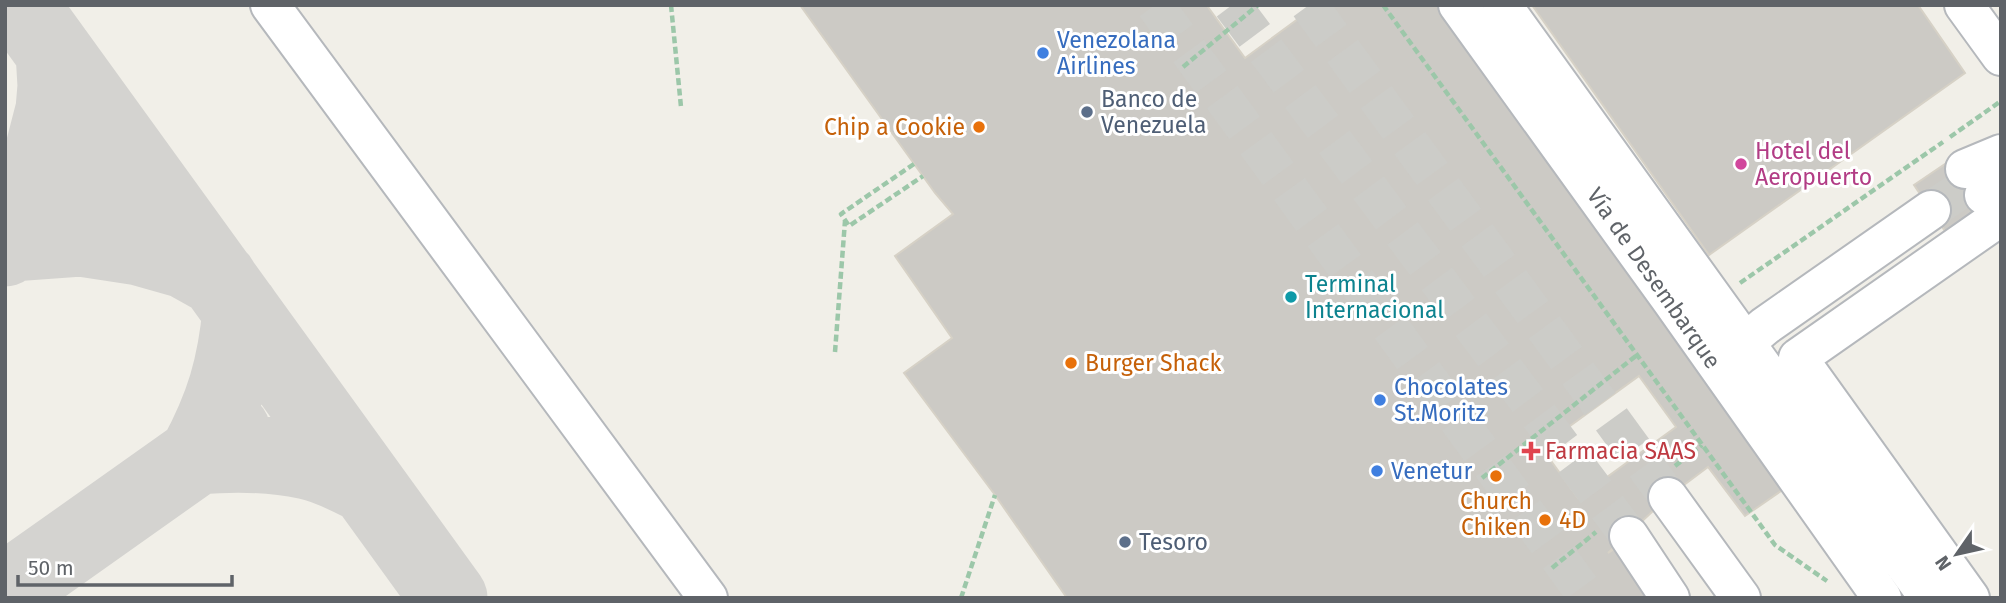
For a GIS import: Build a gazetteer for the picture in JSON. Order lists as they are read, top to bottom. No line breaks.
{"streets":{"lane":["Vía de Desembarque"]},"places":{"other":["Venezolana Airlines","Banco de Venezuela","Chip a Cookie","Hotel del Aeropuerto","Terminal Internacional","Burger Shack","Chocolates St.Moritz","Venetur","Church Chiken","4D","Tesoro"],"health":["Farmacia SAAS"]},"scale_bar":"50 m","north":"bottom left"}
